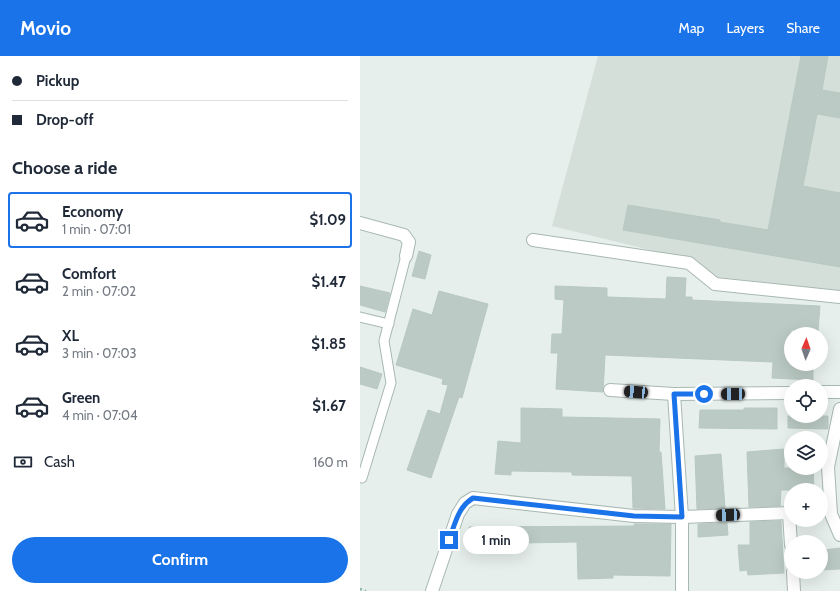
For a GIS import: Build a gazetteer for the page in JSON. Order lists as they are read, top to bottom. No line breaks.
{"north":"top","page":{"header":"Movio","nav":["Map","Layers","Share"],"banner":["Pickup","Drop-off"],"heading":"Choose a ride","list":[{"name":"Economy","note":"1 min · 07:01","value":"$1.09"},{"name":"Comfort","note":"2 min · 07:02","value":"$1.47"},{"name":"XL","note":"3 min · 07:03","value":"$1.85"},{"name":"Green","note":"4 min · 07:04","value":"$1.67"}],"map_buttons":["+","−"],"pay":["Cash","160 m"],"bubble":"1 min","buttons":"Confirm"}}
